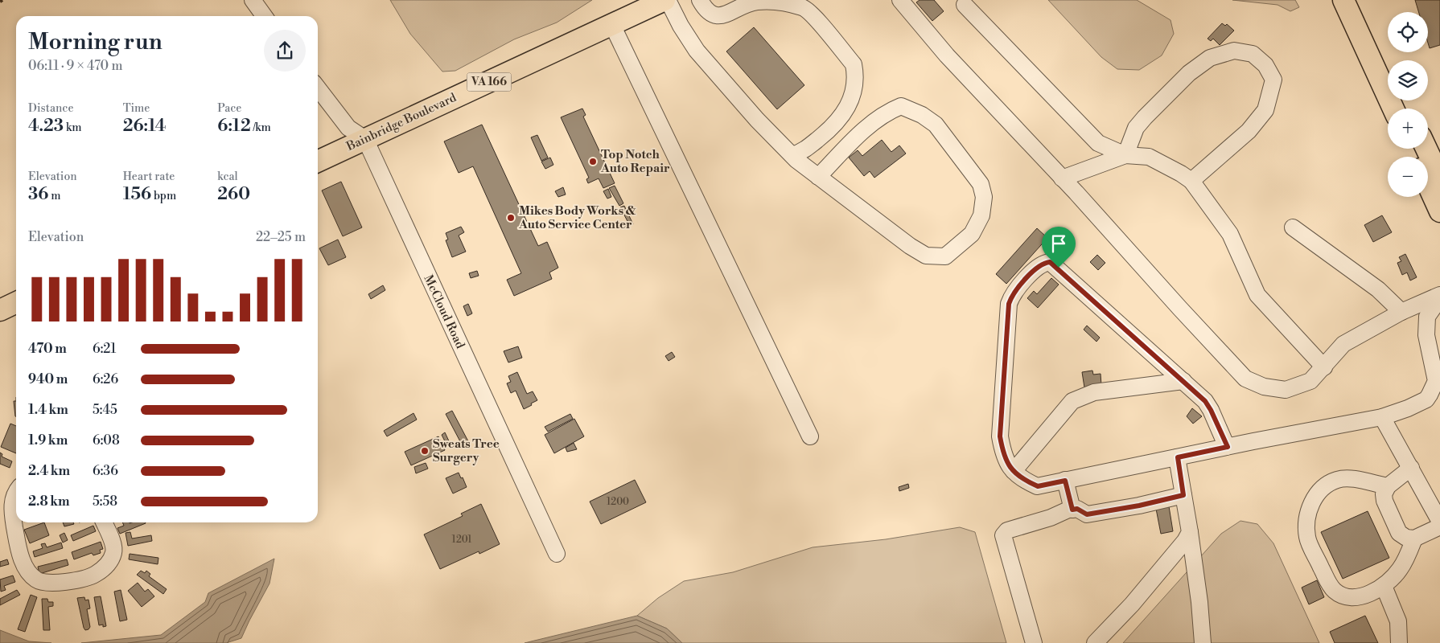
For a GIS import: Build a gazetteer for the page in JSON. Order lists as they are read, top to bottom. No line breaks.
{"streets":{"main road":["VA 166","Bainbridge Boulevard"],"street":["McCloud Road"]},"crossings":[["Bainbridge Boulevard","McCloud Road"]],"places":["Top Notch Auto Repair","Mikes Body Works & Auto Service Center","Sweats Tree Surgery"],"house_numbers":["1200","1201"],"page":{"map_buttons":["+","−"],"heading":["Morning run","06:11 · 9 × 470 m"],"stats":[["Distance","4.23 km"],["Time","26:14"],["Pace","6:12 /km"],["Elevation","36 m"],["Heart rate","156 bpm"],["kcal","260"]],"chart":["Elevation","22–25 m"],"list":[{"name":"470 m","note":"6:21"},{"name":"940 m","note":"6:26"},{"name":"1.4 km","note":"5:45"},{"name":"1.9 km","note":"6:08"},{"name":"2.4 km","note":"6:36"},{"name":"2.8 km","note":"5:58"}]}}
